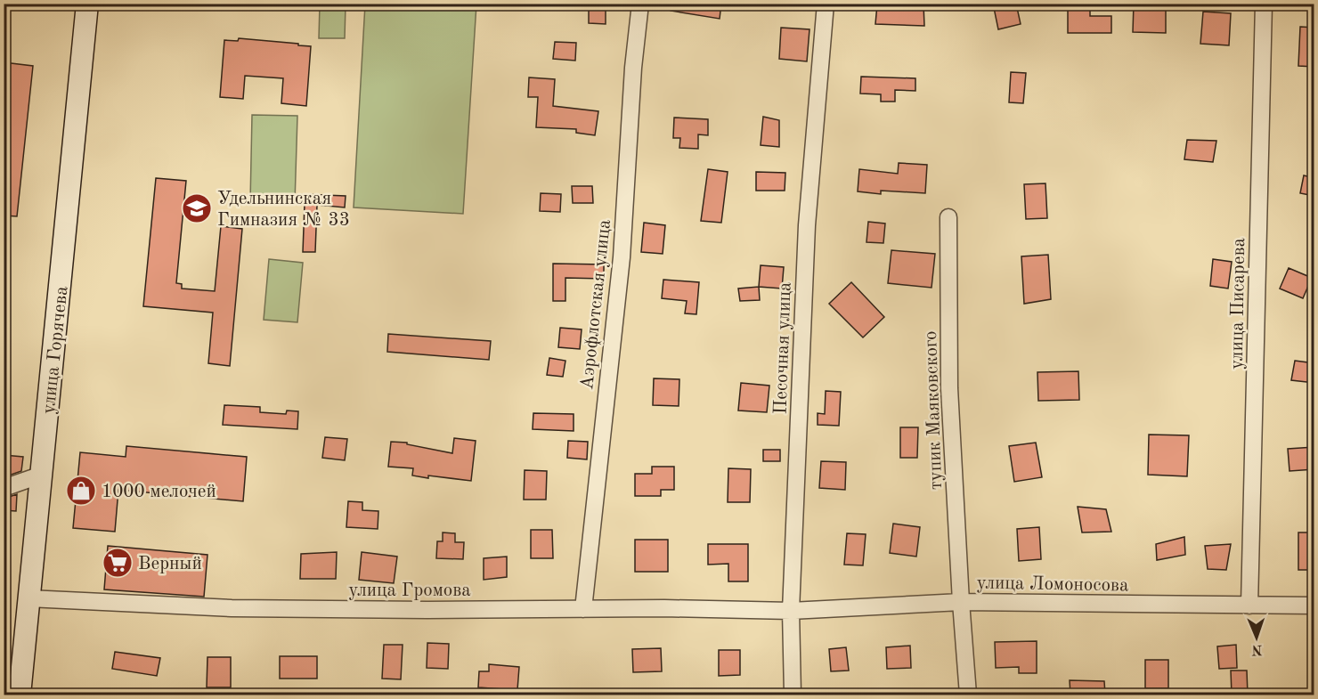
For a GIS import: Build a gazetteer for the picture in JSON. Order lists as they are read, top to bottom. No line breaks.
{"streets":{"main road":["улица Горячева"],"street":["улица Писарева","Аэрофлотская улица","Песочная улица","тупик Маяковского","улица Ломоносова","улица Громова"]},"crossings":[["улица Писарева","улица Ломоносова"],["Аэрофлотская улица","улица Громова"],["Песочная улица","улица Ломоносова"],["Песочная улица","улица Громова"],["улица Горячева","улица Громова"],["тупик Маяковского","улица Ломоносова"],["улица Ломоносова","улица Громова"]],"places":{"school or university":["Удельнинская Гимназия № 33"],"shop":["1000 мелочей"],"supermarket":["Верный"]},"north":"bottom"}
